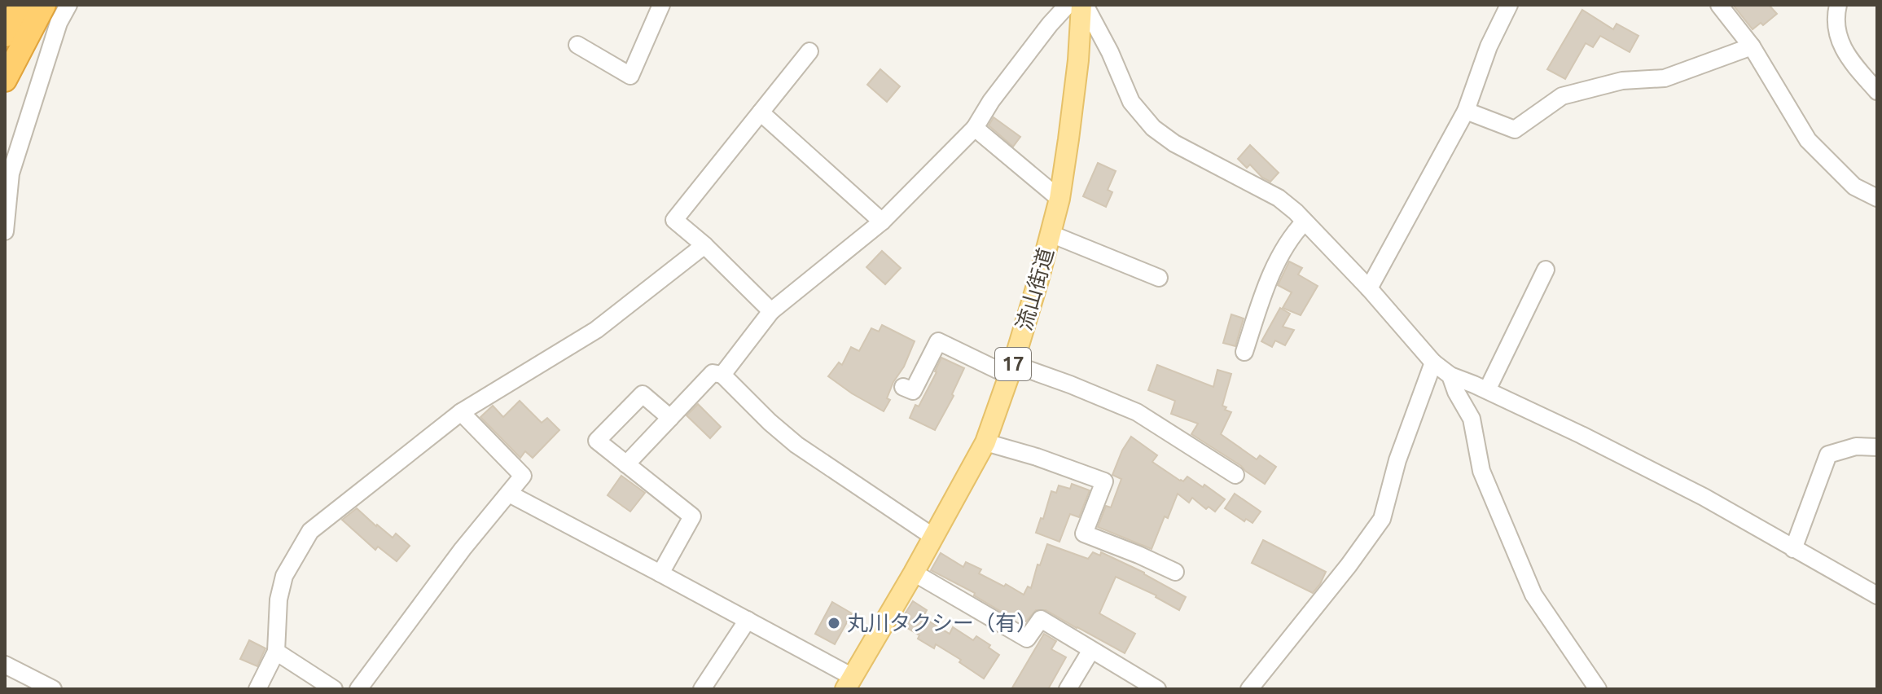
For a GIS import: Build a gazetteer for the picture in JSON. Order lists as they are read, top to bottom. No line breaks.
{"streets":{"main road":["流山街道","17"]},"places":["丸川タクシー（有）"]}
